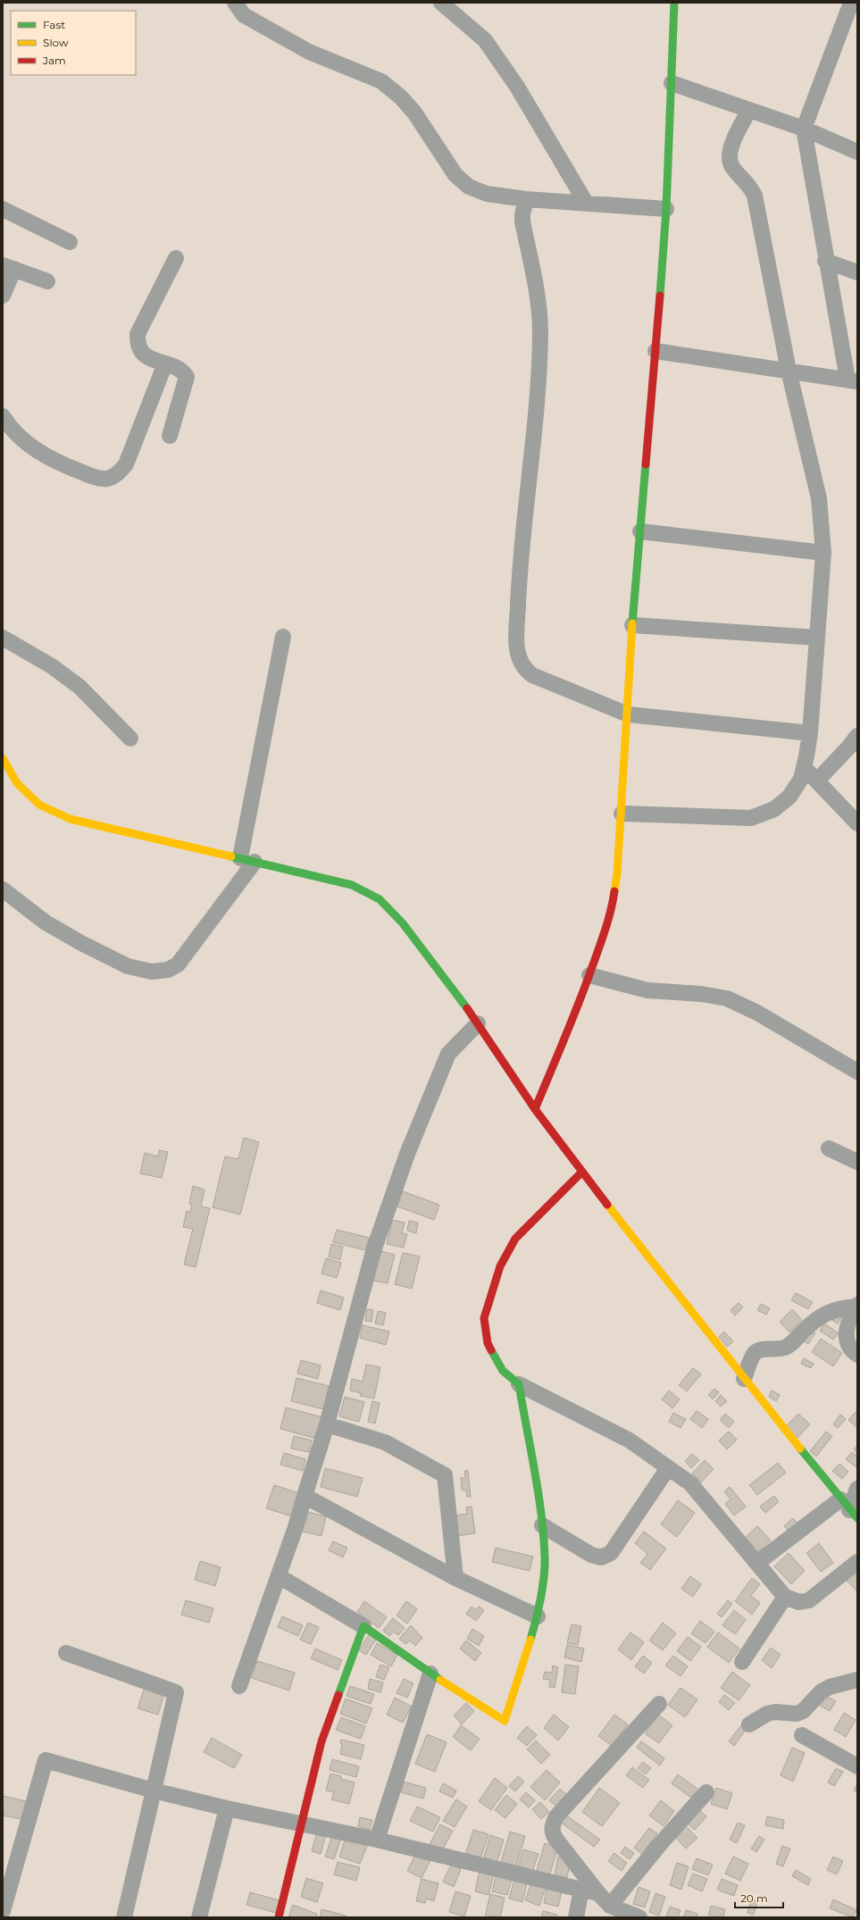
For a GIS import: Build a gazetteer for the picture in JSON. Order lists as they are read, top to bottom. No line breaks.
{"legend":["Fast","Slow","Jam"],"scale_bar":"20 m"}
